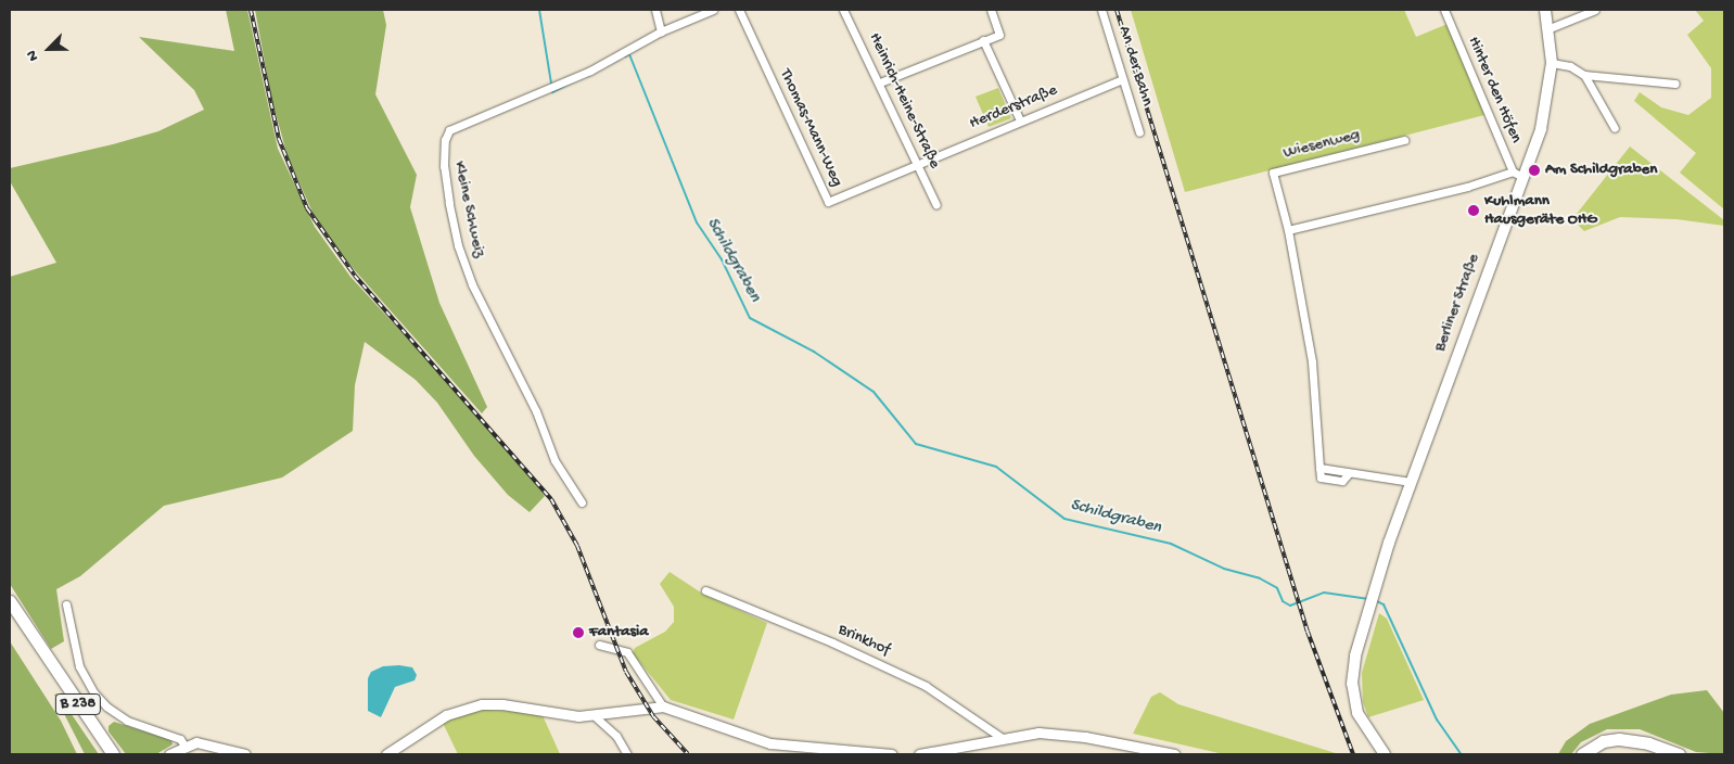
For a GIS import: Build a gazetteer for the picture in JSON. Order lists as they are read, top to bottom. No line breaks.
{"streets":{"main road":["Berliner Straße","B 238"],"street":["An der Bahn","Hinter den Höfen","Heinrich-Heine-Straße","Herderstraße","Thomas-Mann-Weg","Wiesenweg","Kleine Schweiz","Brinkhof"]},"crossings":[["An der Bahn","Herderstraße"],["Hinter den Höfen","Berliner Straße"],["Heinrich-Heine-Straße","Herderstraße"],["Heinrich-Heine-Straße","Thomas-Mann-Weg"],["Herderstraße","Thomas-Mann-Weg"]],"water":["Schildgraben"],"places":["Am Schildgraben","Kuhlmann Hausgeräte OHG","Fantasia"],"north":"bottom left"}
